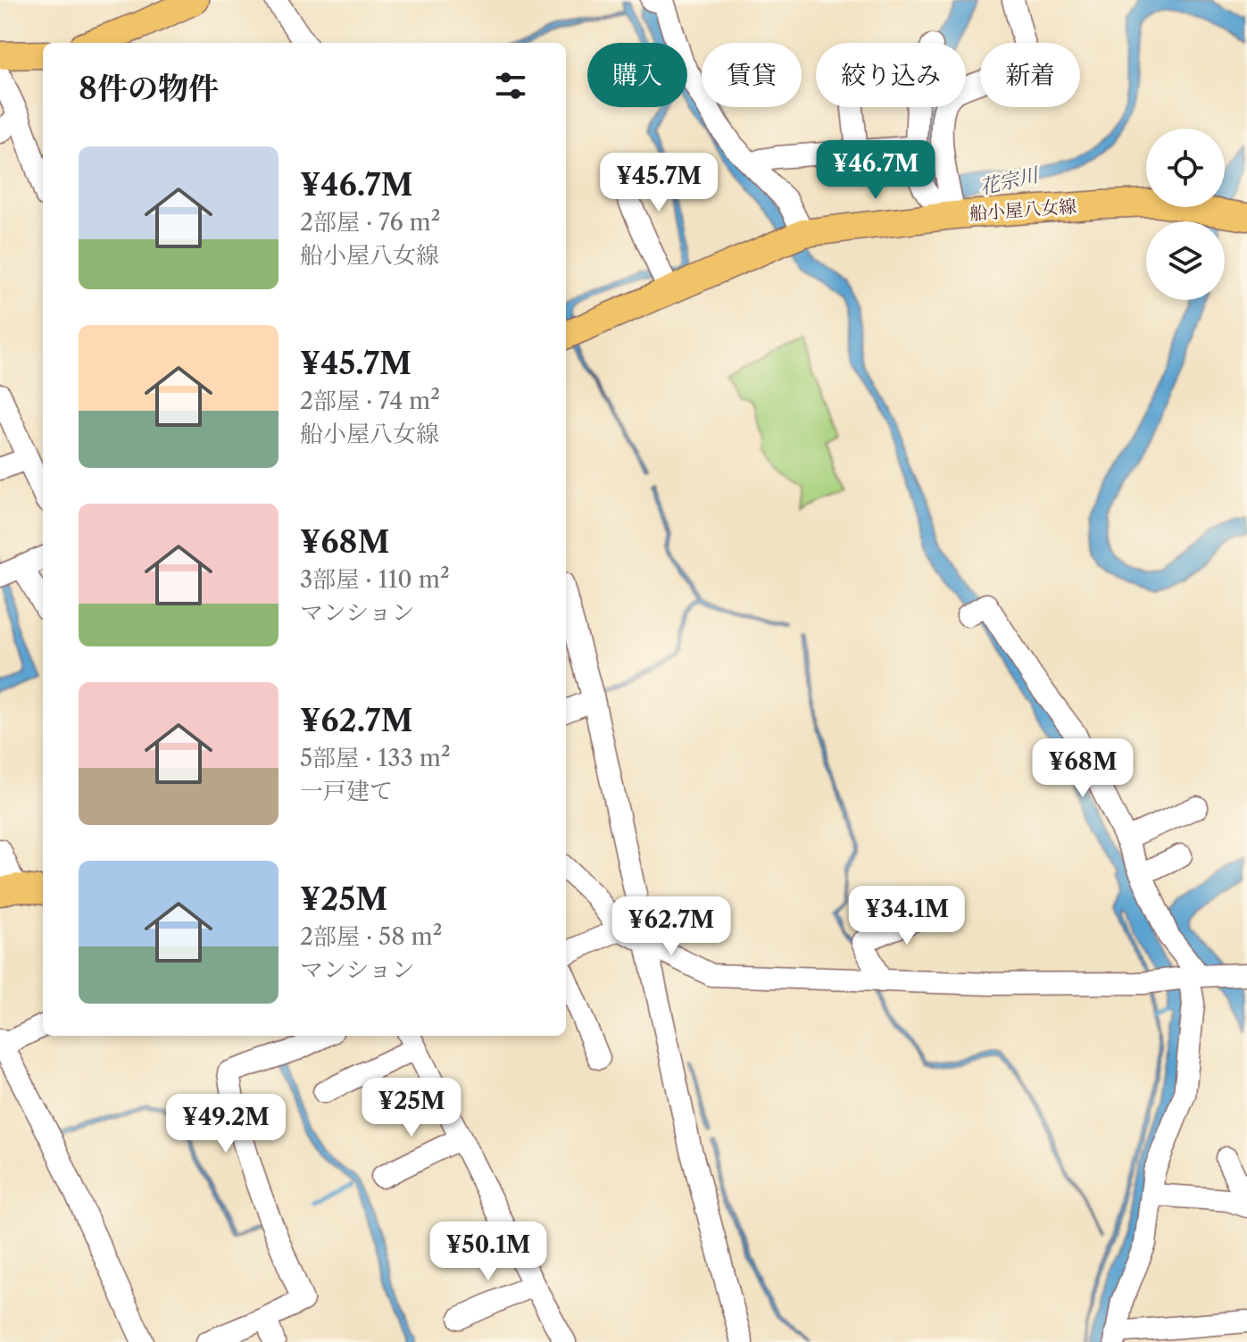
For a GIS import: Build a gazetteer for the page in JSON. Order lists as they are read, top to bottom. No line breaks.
{"streets":{"main road":["船小屋八女線"]},"water":["花宗川"],"page":{"chip":["購入","賃貸","絞り込み","新着"],"heading":"8件の物件","list":[{"name":"¥46.7M","note":"2部屋 · 76 m² · 船小屋八女線"},{"name":"¥45.7M","note":"2部屋 · 74 m² · 船小屋八女線"},{"name":"¥68M","note":"3部屋 · 110 m² · マンション"},{"name":"¥62.7M","note":"5部屋 · 133 m² · 一戸建て"},{"name":"¥25M","note":"2部屋 · 58 m² · マンション"}],"price":["¥46.7M","¥45.7M","¥68M","¥34.1M","¥62.7M","¥25M","¥49.2M","¥50.1M"]}}
